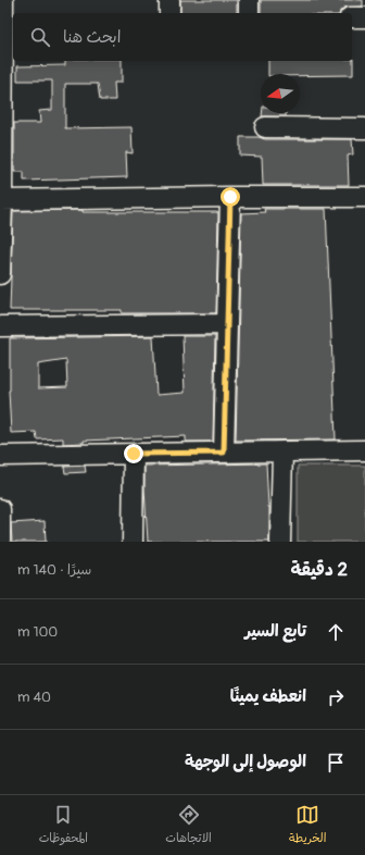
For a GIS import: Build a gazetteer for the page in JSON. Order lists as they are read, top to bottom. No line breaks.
{"north":"left","page":{"search":"ابحث هنا","heading":["2 دقيقة","سيرًا · 140 m"],"list":[["تابع السير","100 m"],["انعطف يمينًا","40 m"],"الوصول إلى الوجهة"],"nav":["الخريطة","الاتجاهات","المحفوظات"]}}
